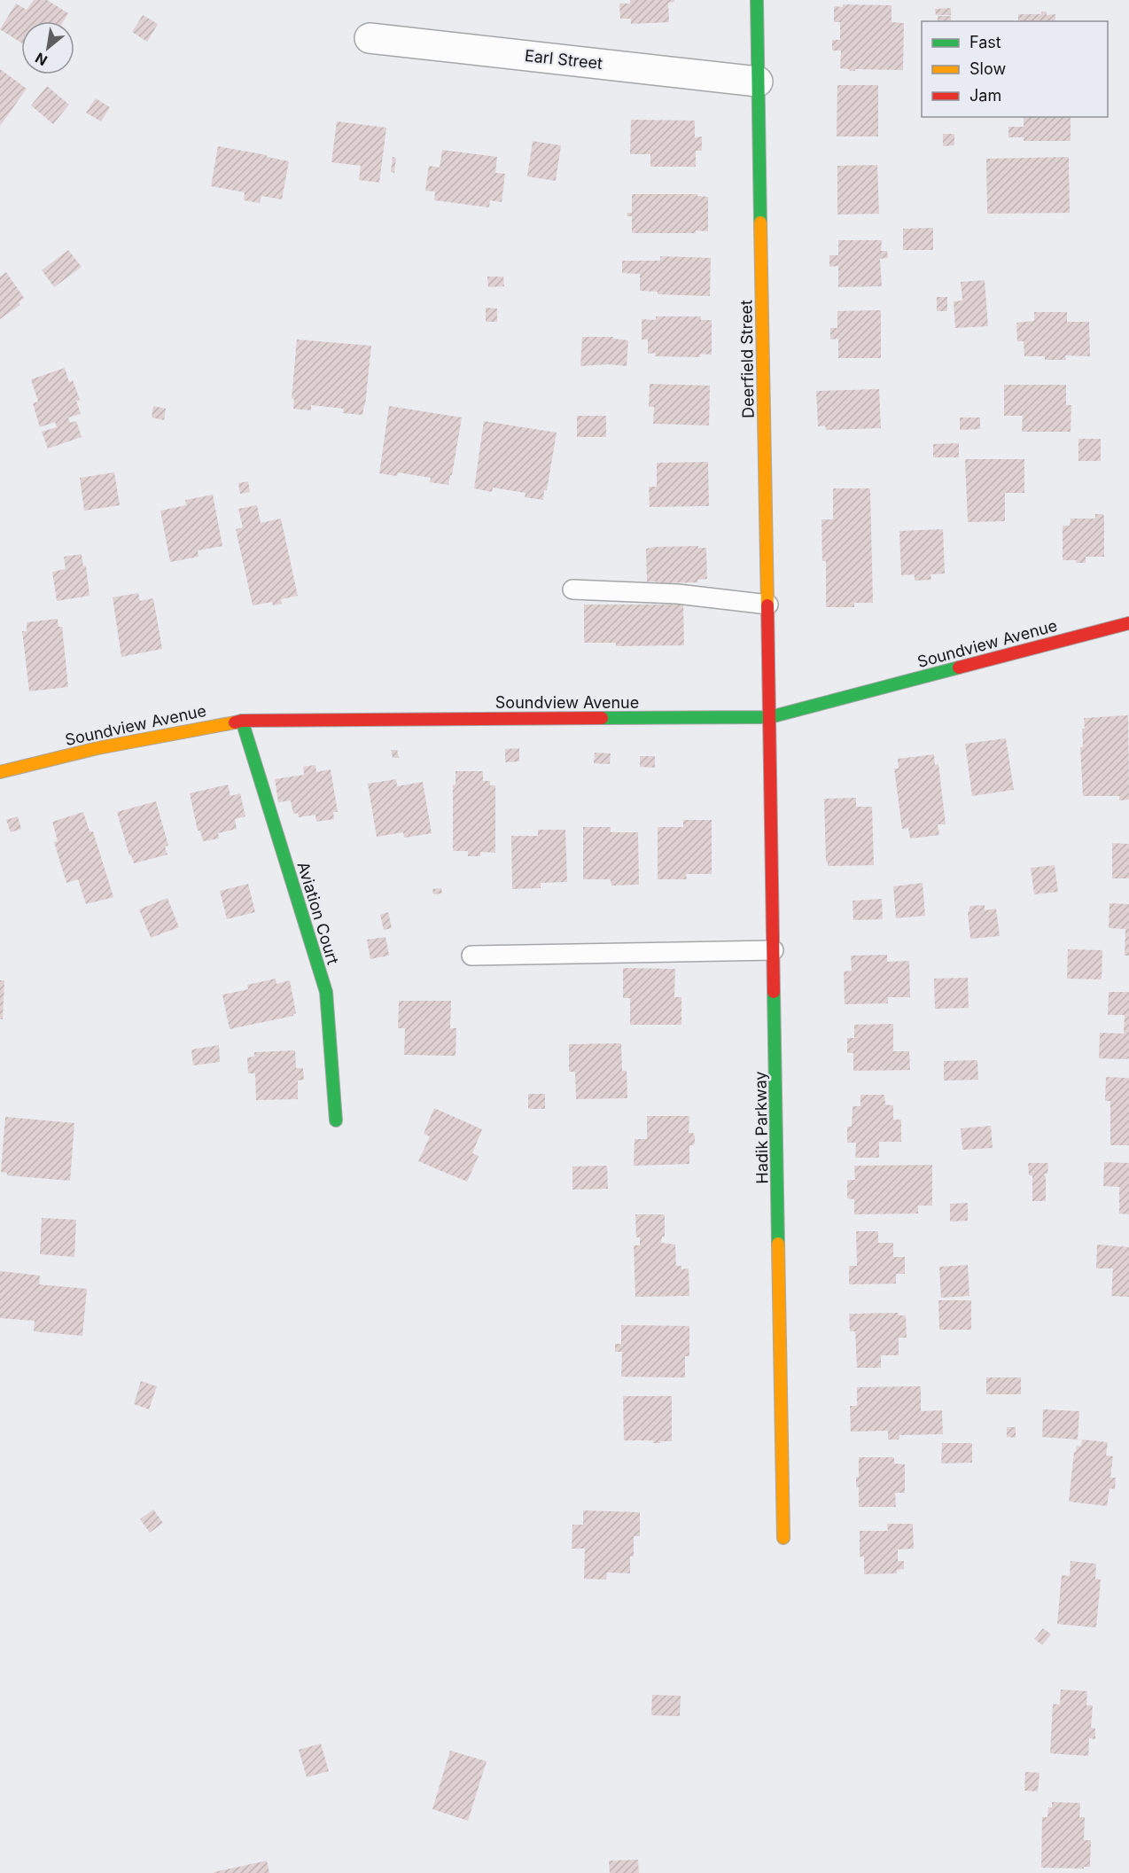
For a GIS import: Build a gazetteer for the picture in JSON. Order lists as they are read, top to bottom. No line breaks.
{"streets":{"street":["Earl Street","Deerfield Street","Soundview Avenue","Aviation Court","Hadik Parkway"]},"crossings":[["Earl Street","Deerfield Street"],["Deerfield Street","Soundview Avenue"],["Deerfield Street","Hadik Parkway"],["Soundview Avenue","Aviation Court"],["Soundview Avenue","Hadik Parkway"]],"legend":["Fast","Slow","Jam"],"north":"bottom left"}
